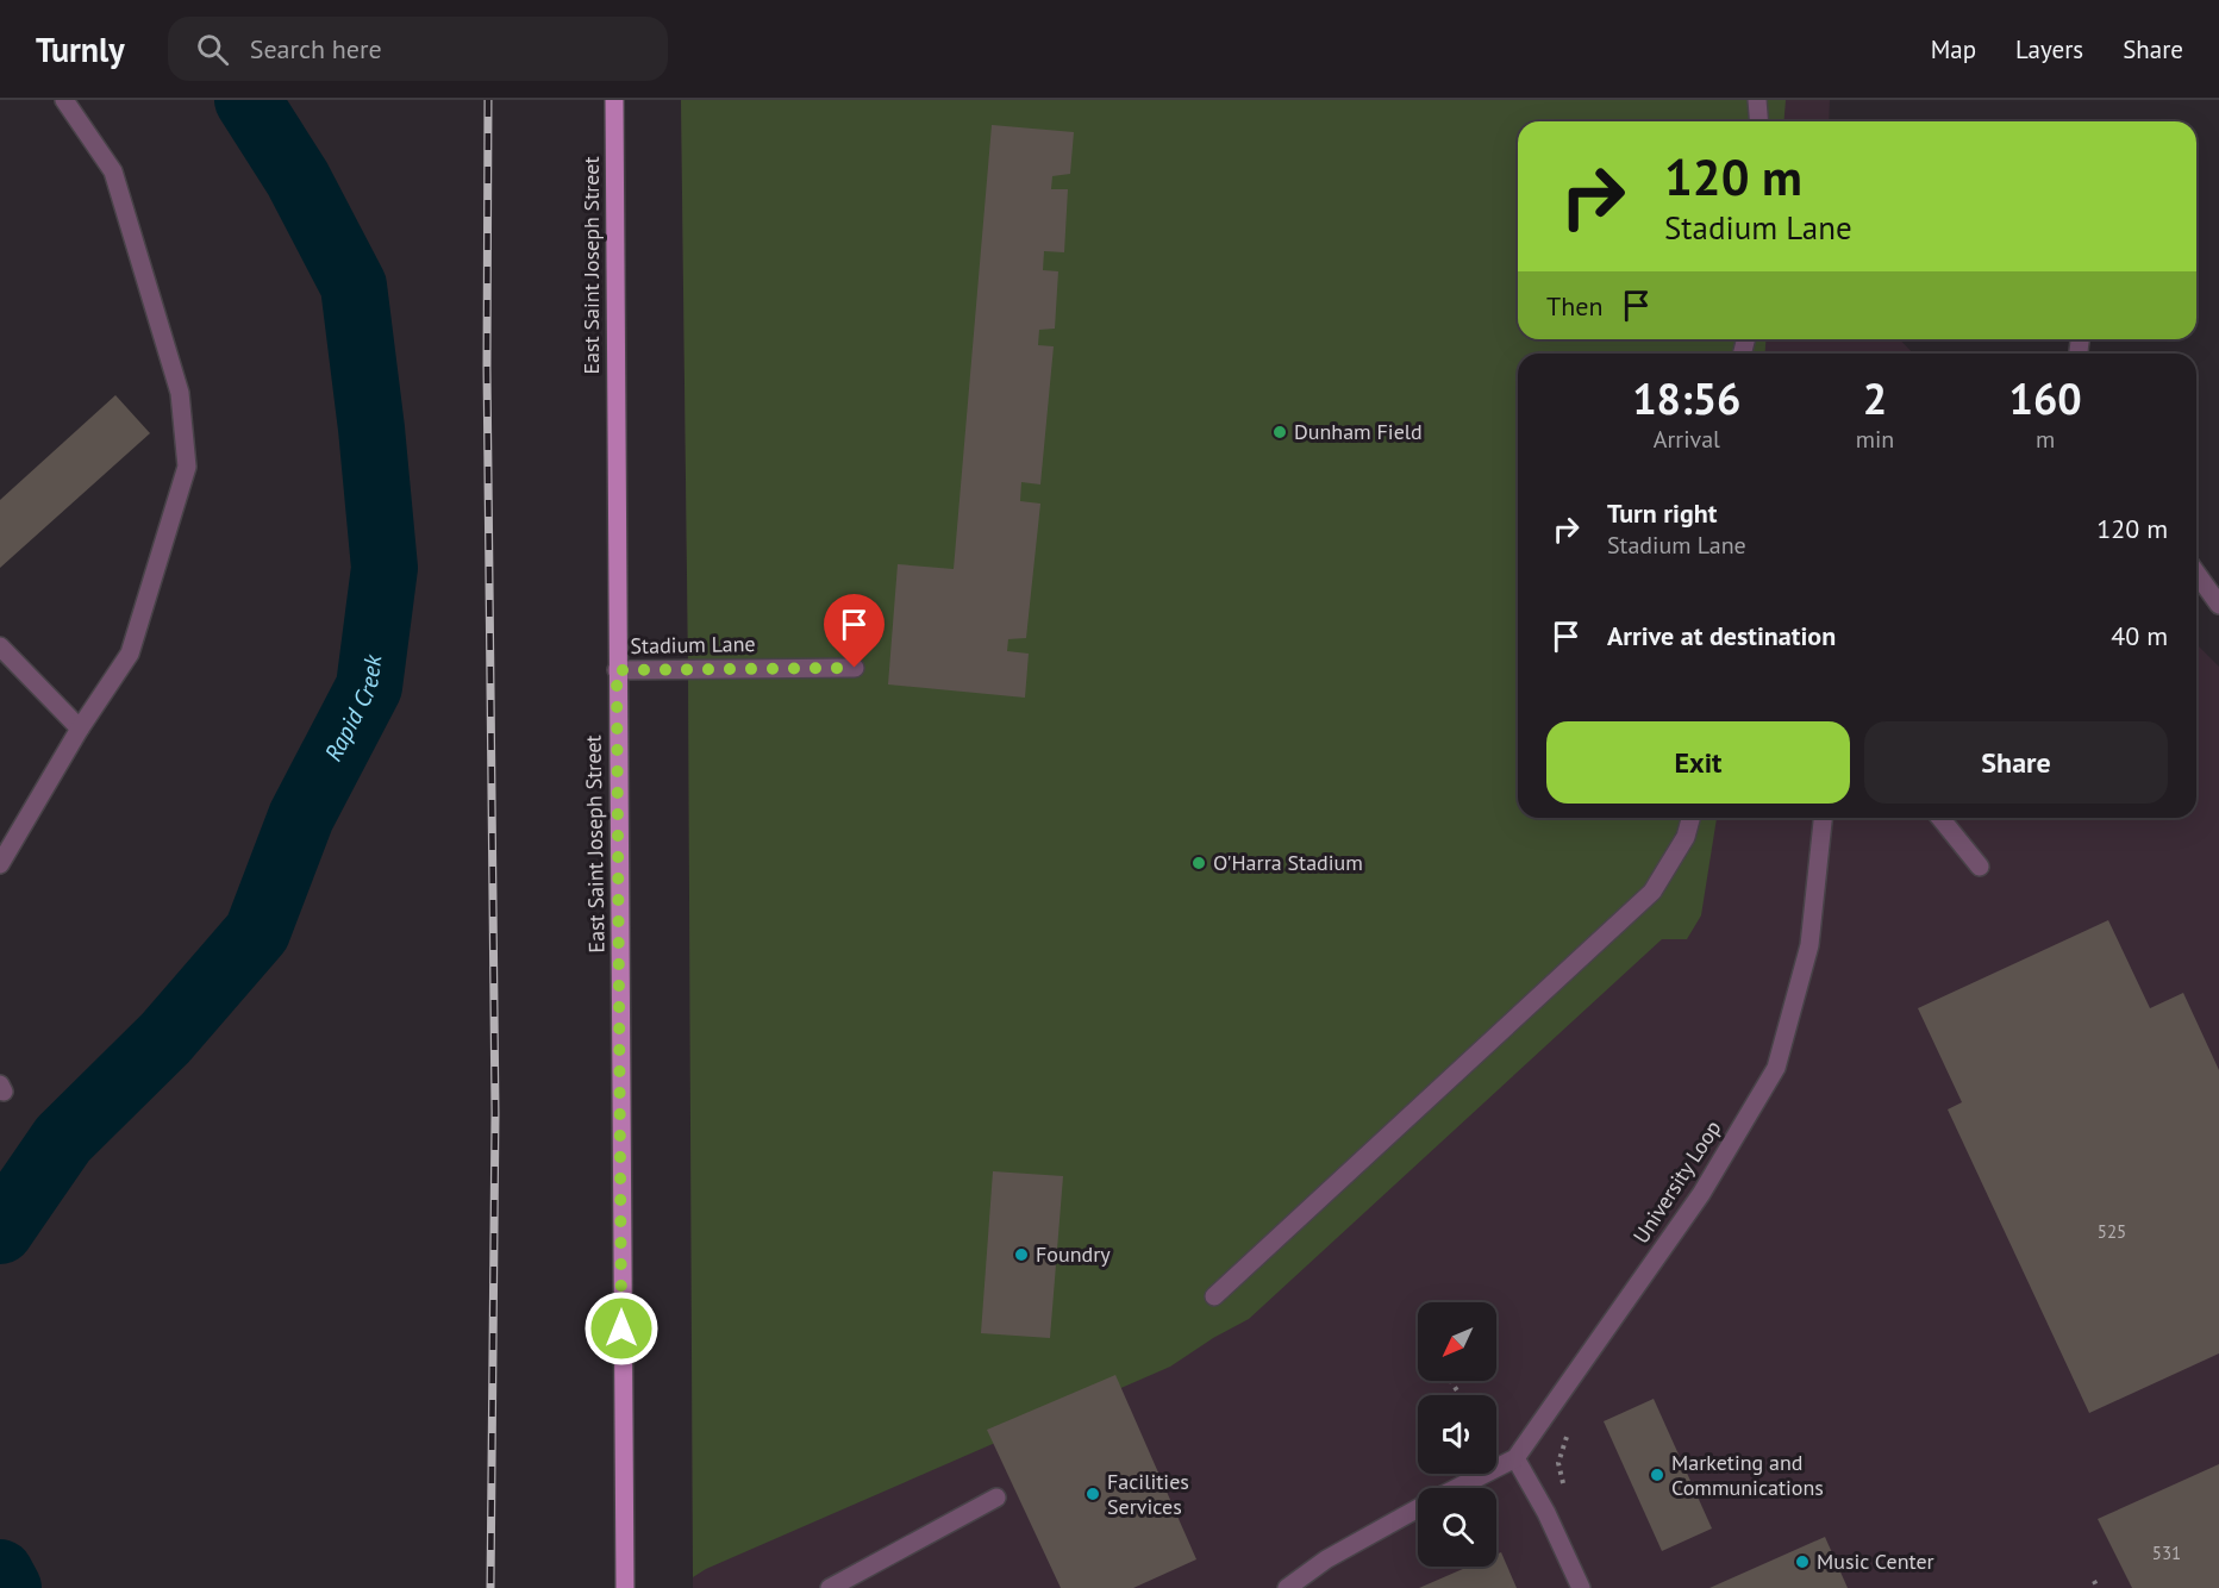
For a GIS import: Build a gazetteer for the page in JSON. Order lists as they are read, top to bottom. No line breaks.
{"streets":{"main road":["East Saint Joseph Street"],"street":["Stadium Lane","University Loop"]},"crossings":[["East Saint Joseph Street","Stadium Lane"]],"water":["Rapid Creek"],"places":["Dunham Field","O'Harra Stadium","Foundry","Marketing and Communications","Facilities Services","Music Center"],"house_numbers":["525","531"],"north":"bottom left","page":{"header":"Turnly","search":"Search here","nav":["Map","Layers","Share"],"turn":["120 m","Stadium Lane"],"then":"Then","eta":["18:56","Arrival","2","min","160","m"],"list":[{"name":"Turn right","note":"Stadium Lane","value":"120 m"},{"name":"Arrive at destination","value":"40 m"}],"buttons":["Exit","Share"]}}
